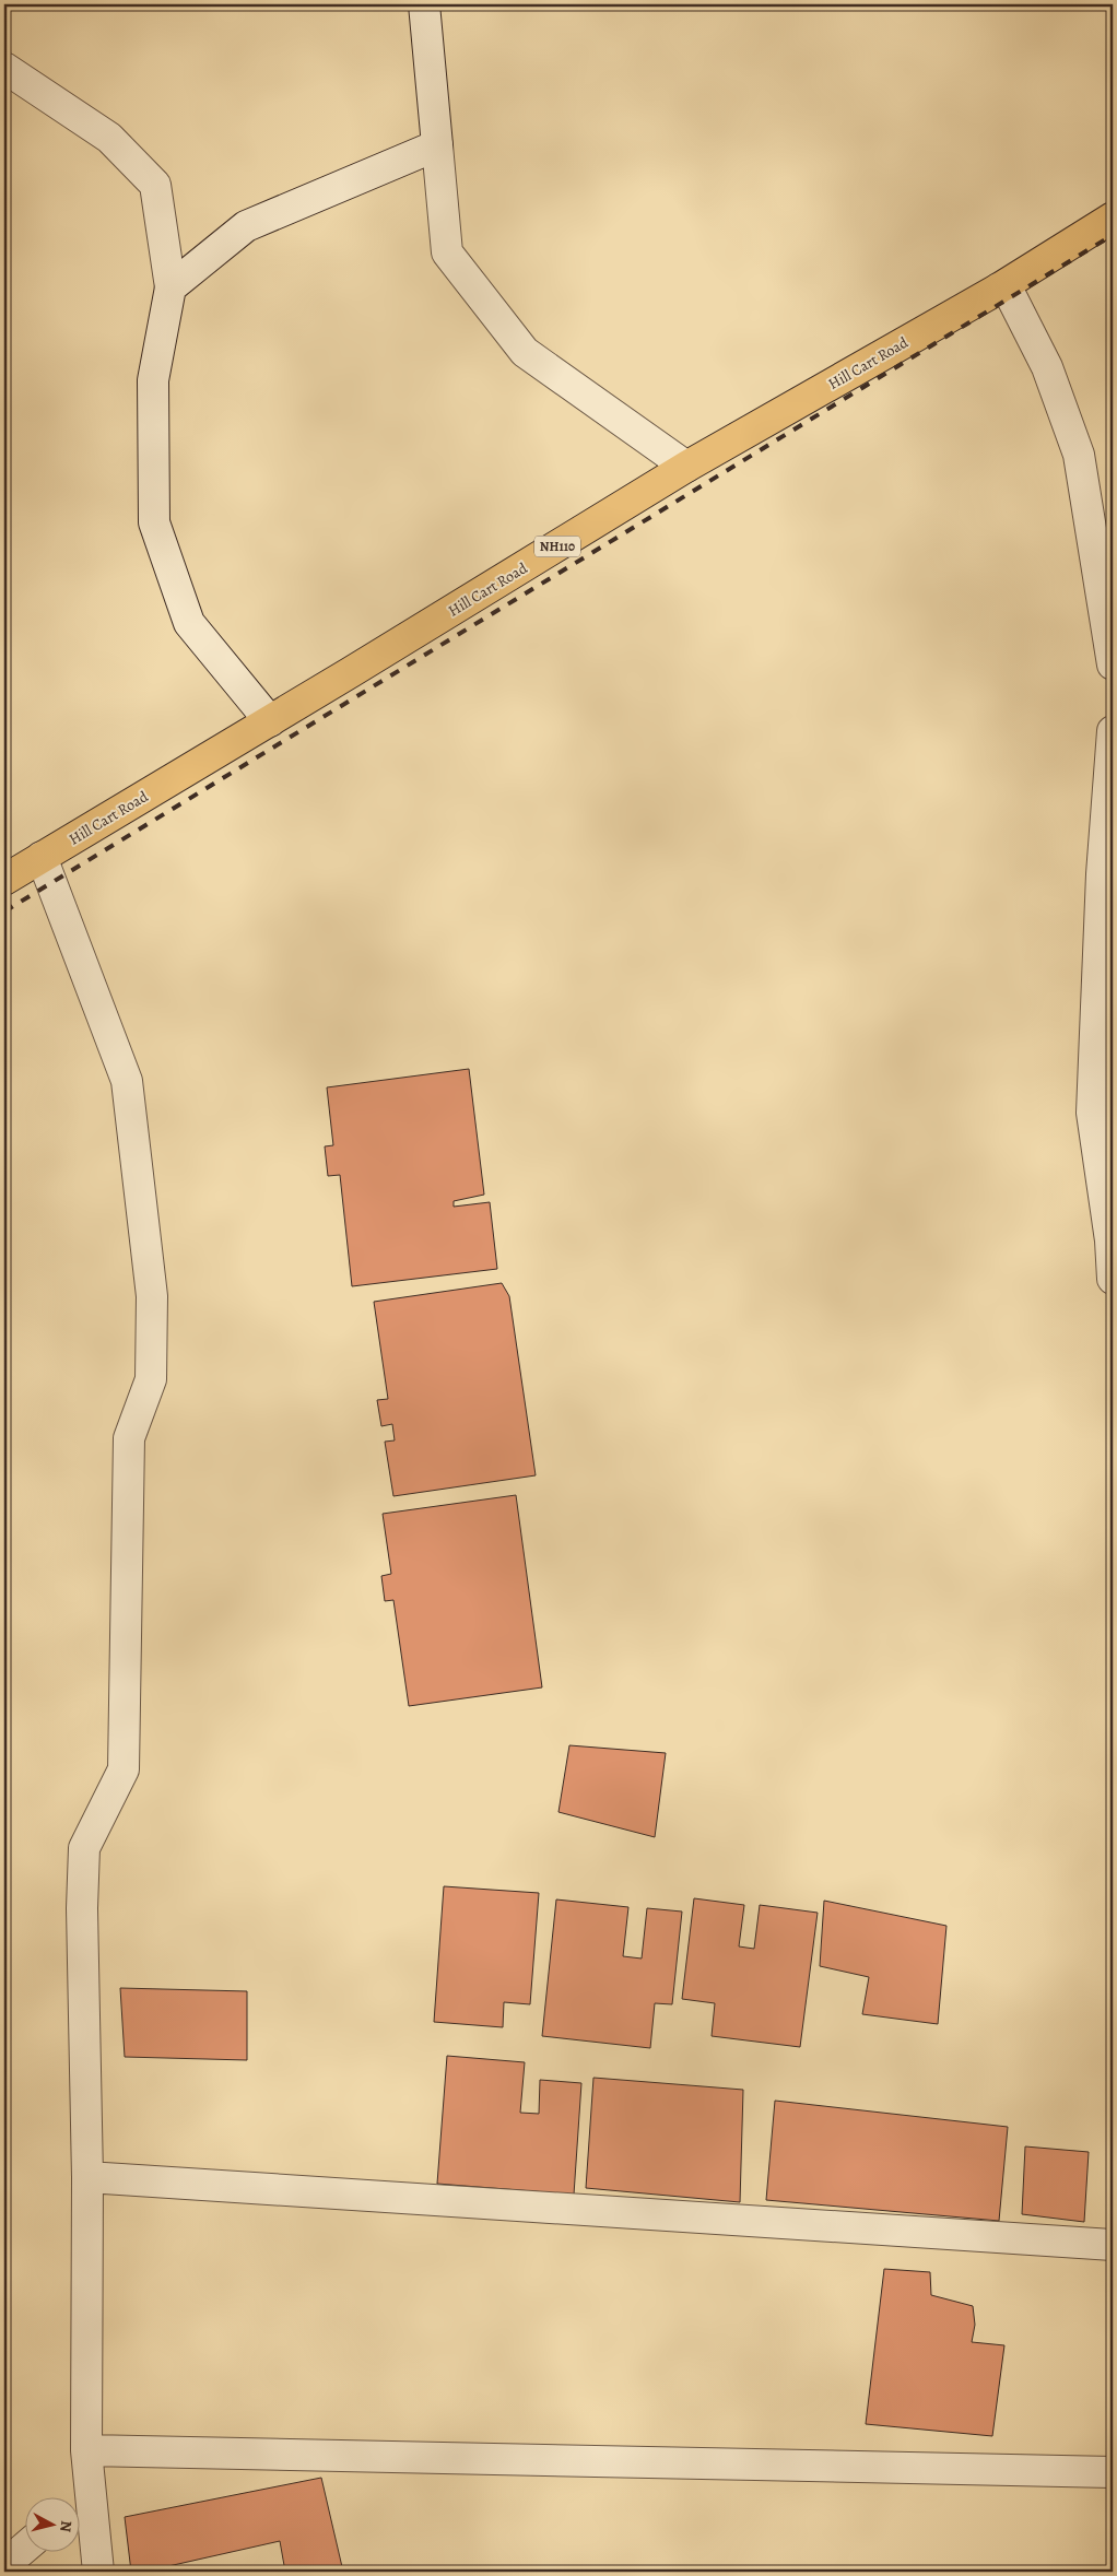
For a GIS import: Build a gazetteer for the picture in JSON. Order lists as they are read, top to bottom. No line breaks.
{"streets":{"highway":["Hill Cart Road","NH110"]},"north":"right"}
